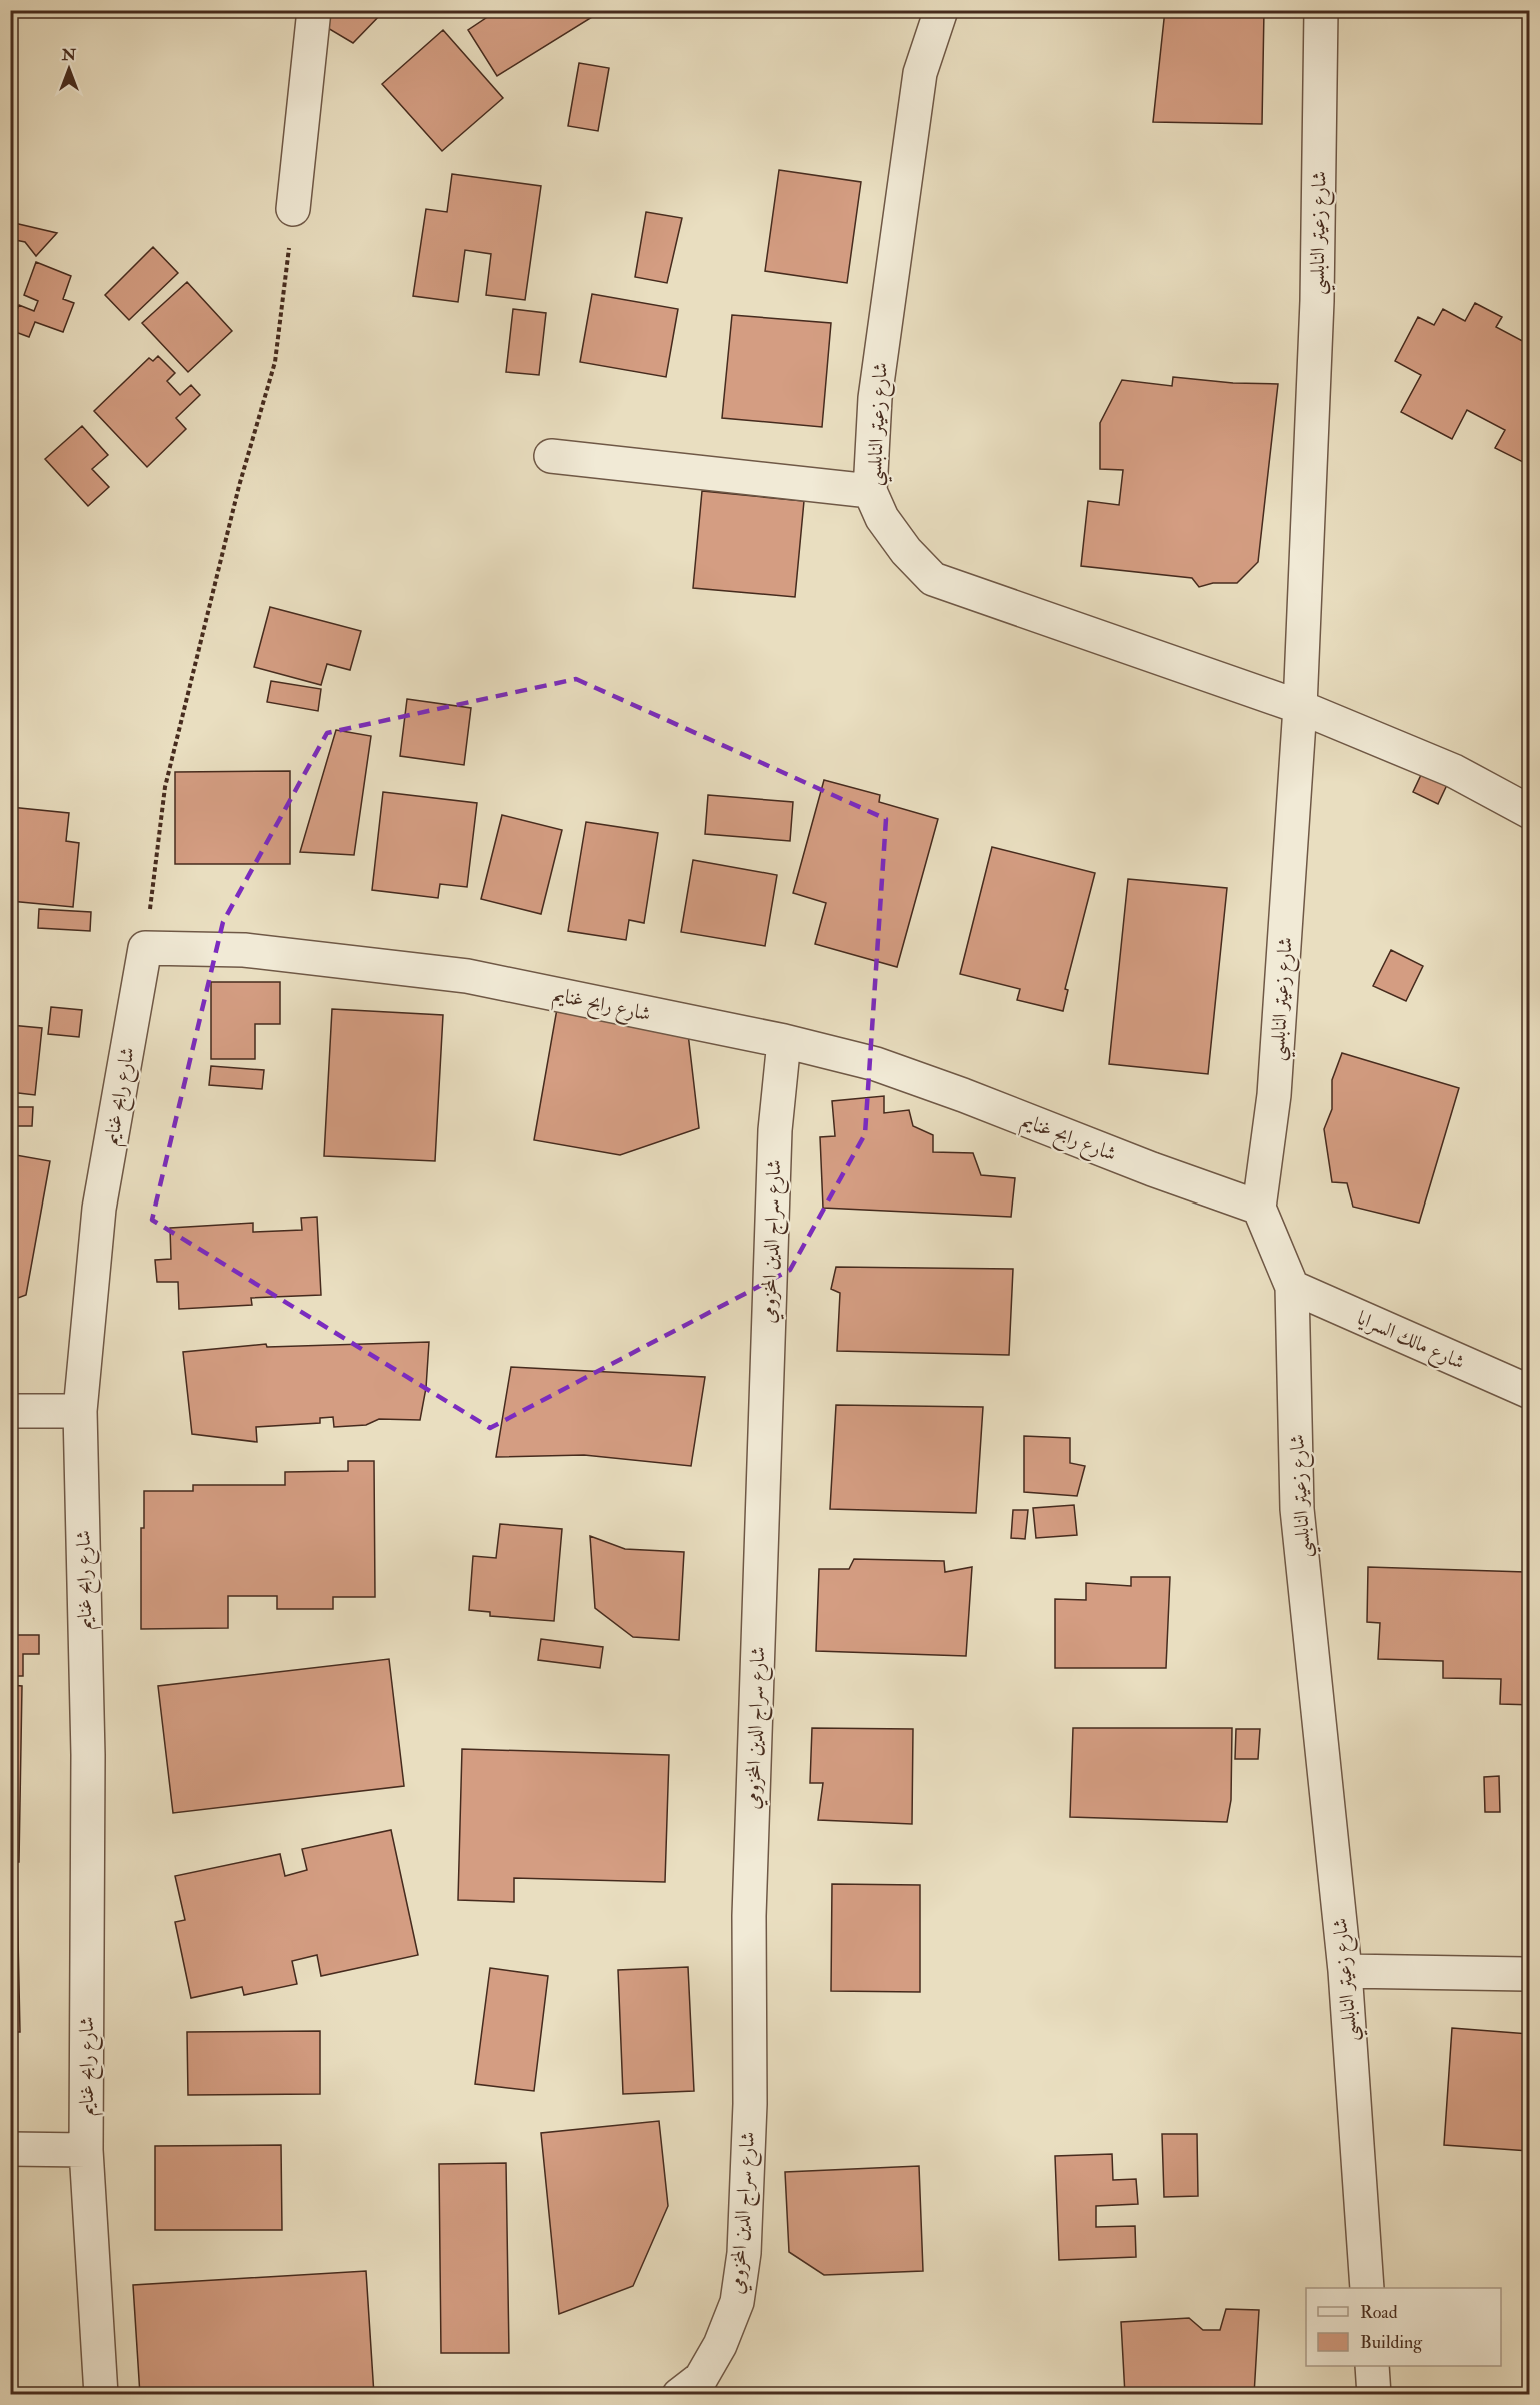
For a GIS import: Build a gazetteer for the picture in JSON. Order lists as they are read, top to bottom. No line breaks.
{"streets":{"street":["شارع زعيتر النابلسي","شارع رابح غنايم","شارع سراج الدين المخزومي","شارع مالك السرايا"]},"crossings":[["شارع زعيتر النابلسي","شارع رابح غنايم"],["شارع زعيتر النابلسي","شارع مالك السرايا"],["شارع رابح غنايم","شارع سراج الدين المخزومي"]],"legend":["Road","Building"],"north":"top"}
